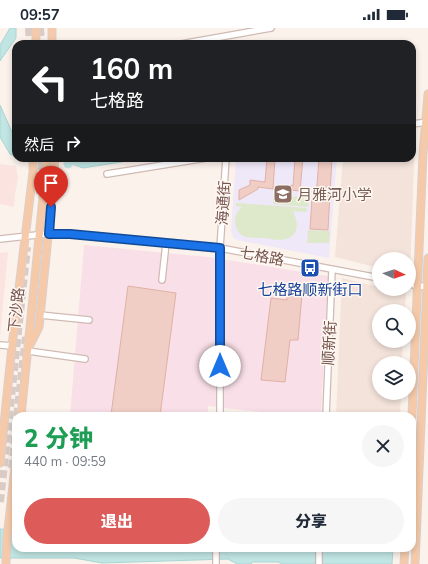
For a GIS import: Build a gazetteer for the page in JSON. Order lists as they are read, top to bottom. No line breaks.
{"streets":{"main road":["下沙路"],"street":["海通街","七格路","顺新街"]},"crossings":[["海通街","七格路"],["七格路","下沙路"],["七格路","顺新街"]],"places":{"school or university":["月雅河小学"],"bus stop":["七格路顺新街口"]},"north":"right","page":{"status":"09:57","turn":["160 m","七格路"],"then":"然后","heading":["2 分钟","440 m · 09:59"],"buttons":["退出","分享"]}}
